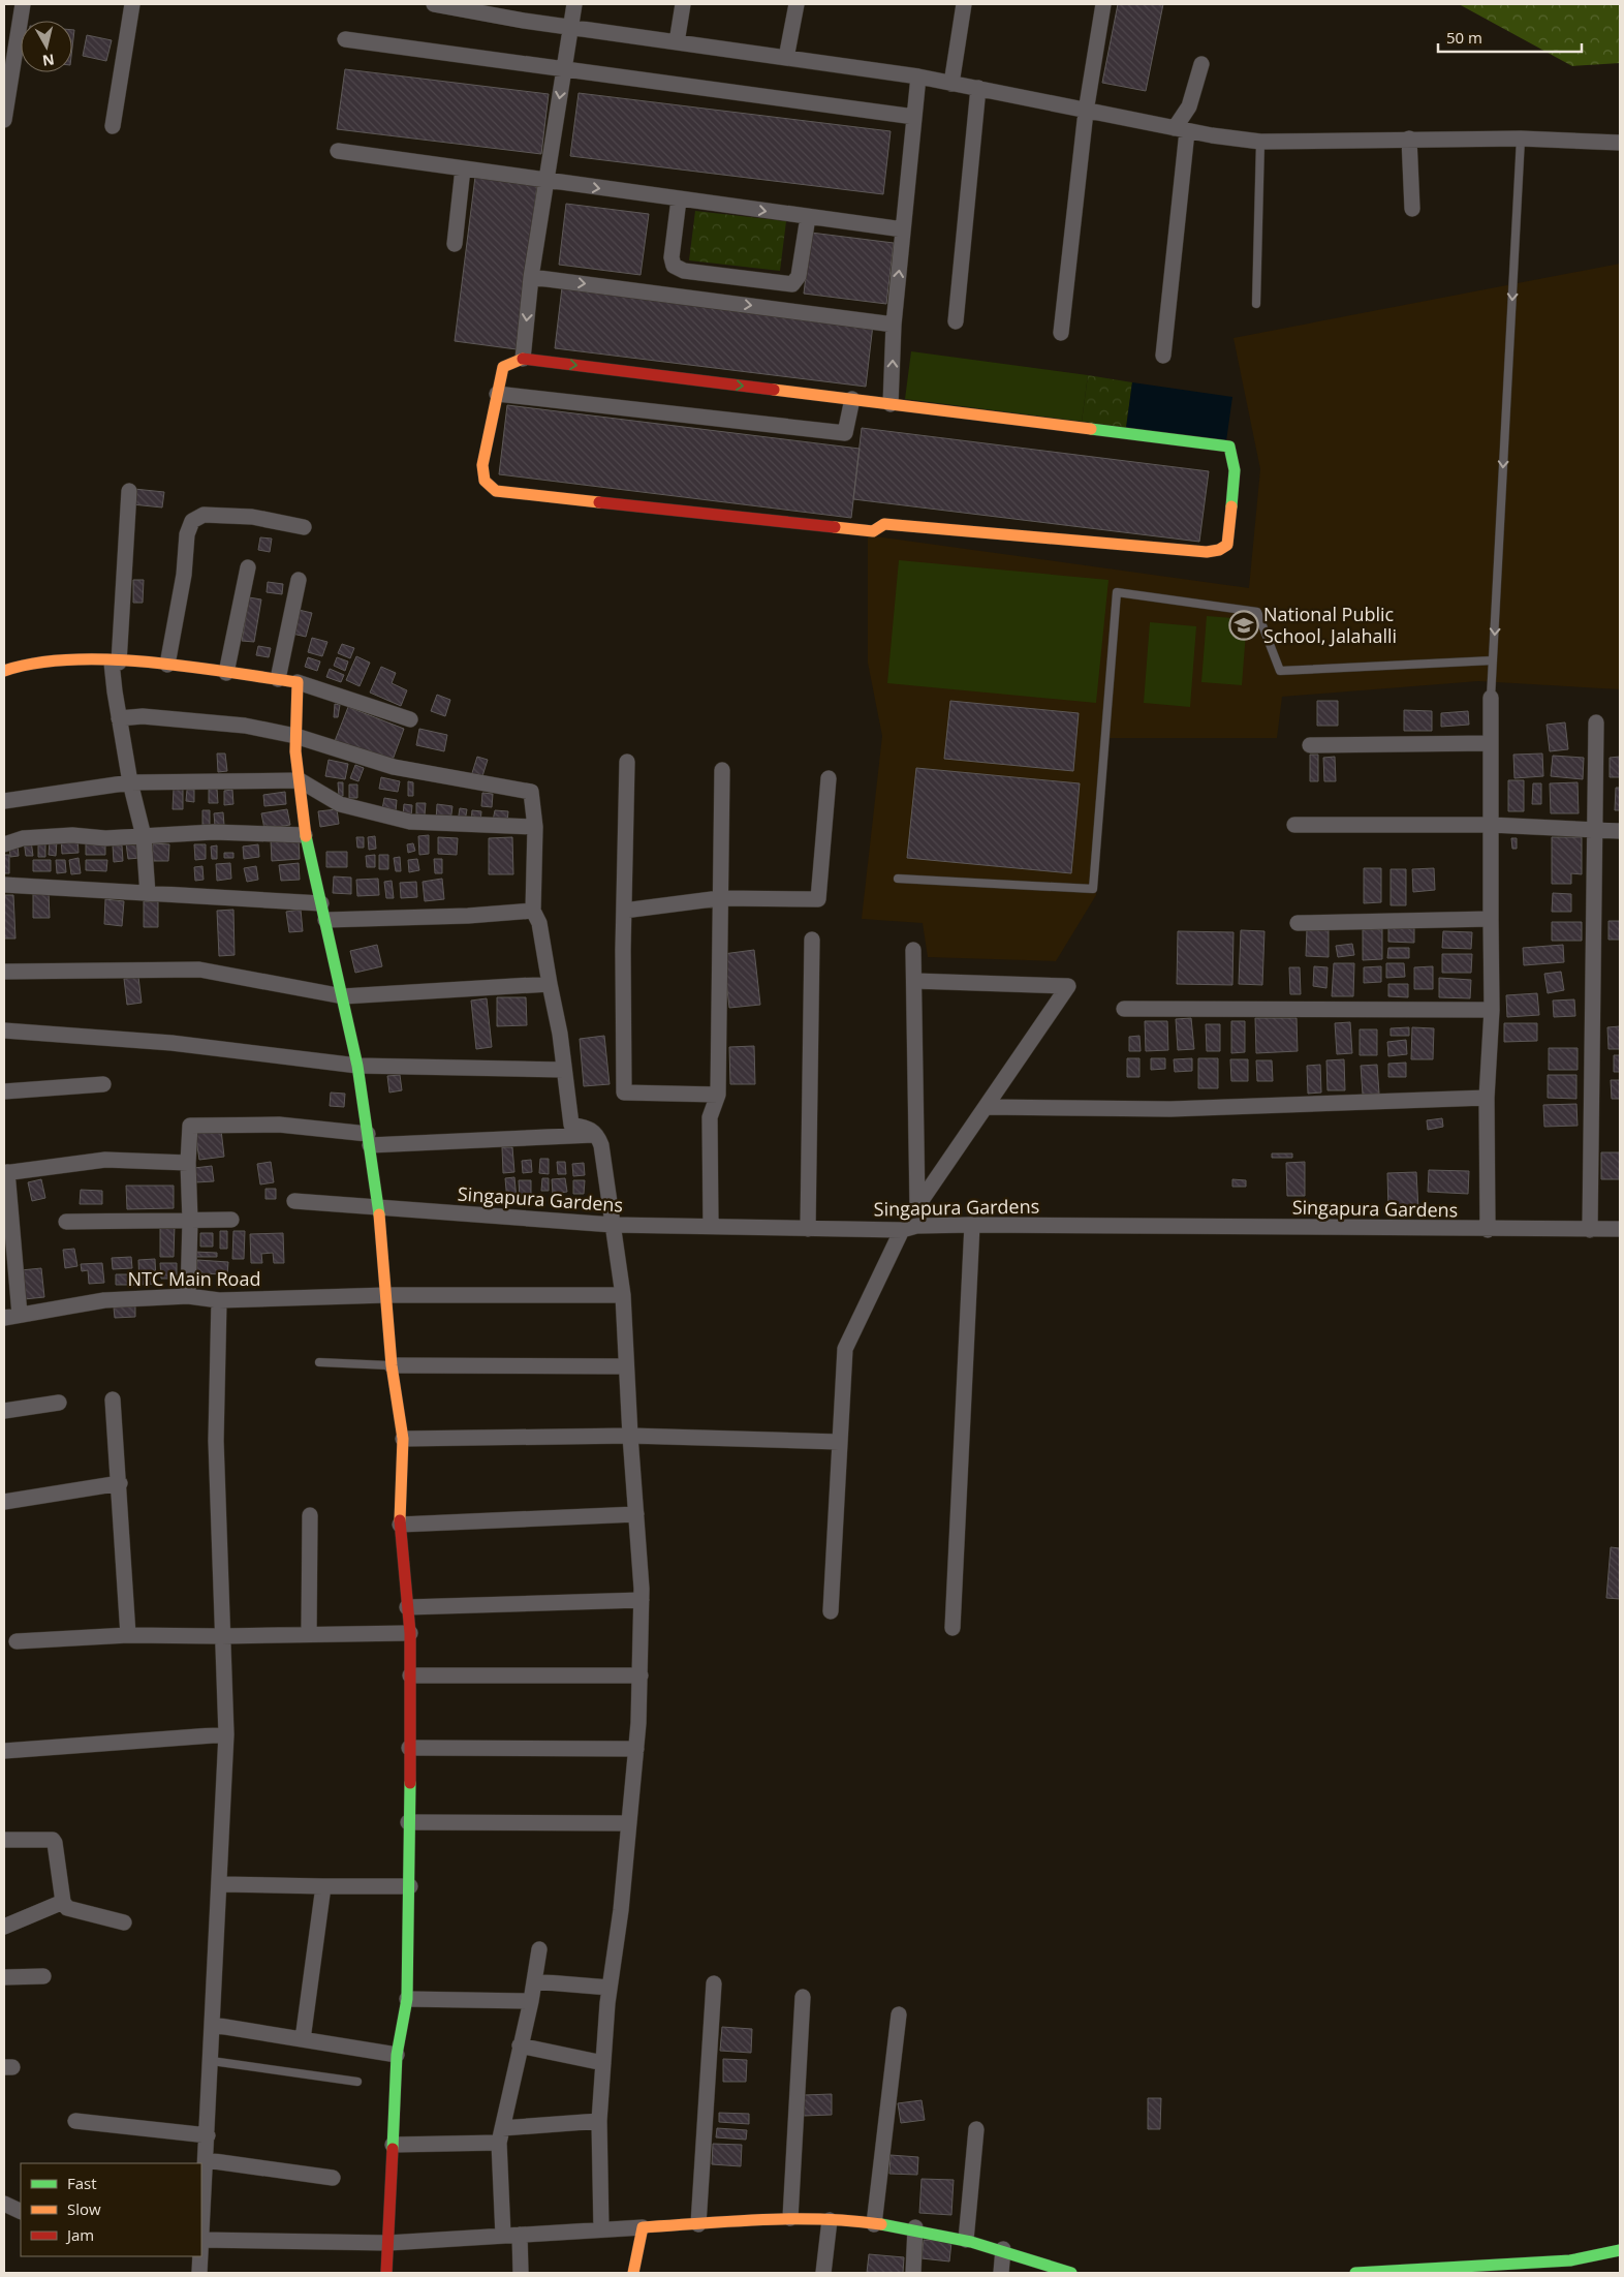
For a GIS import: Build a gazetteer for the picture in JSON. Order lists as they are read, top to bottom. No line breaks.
{"streets":{"street":["Singapura Gardens","NTC Main Road"]},"places":{"school or university":["National Public School, Jalahalli"]},"legend":["Fast","Slow","Jam"],"scale_bar":"50 m","north":"bottom"}
